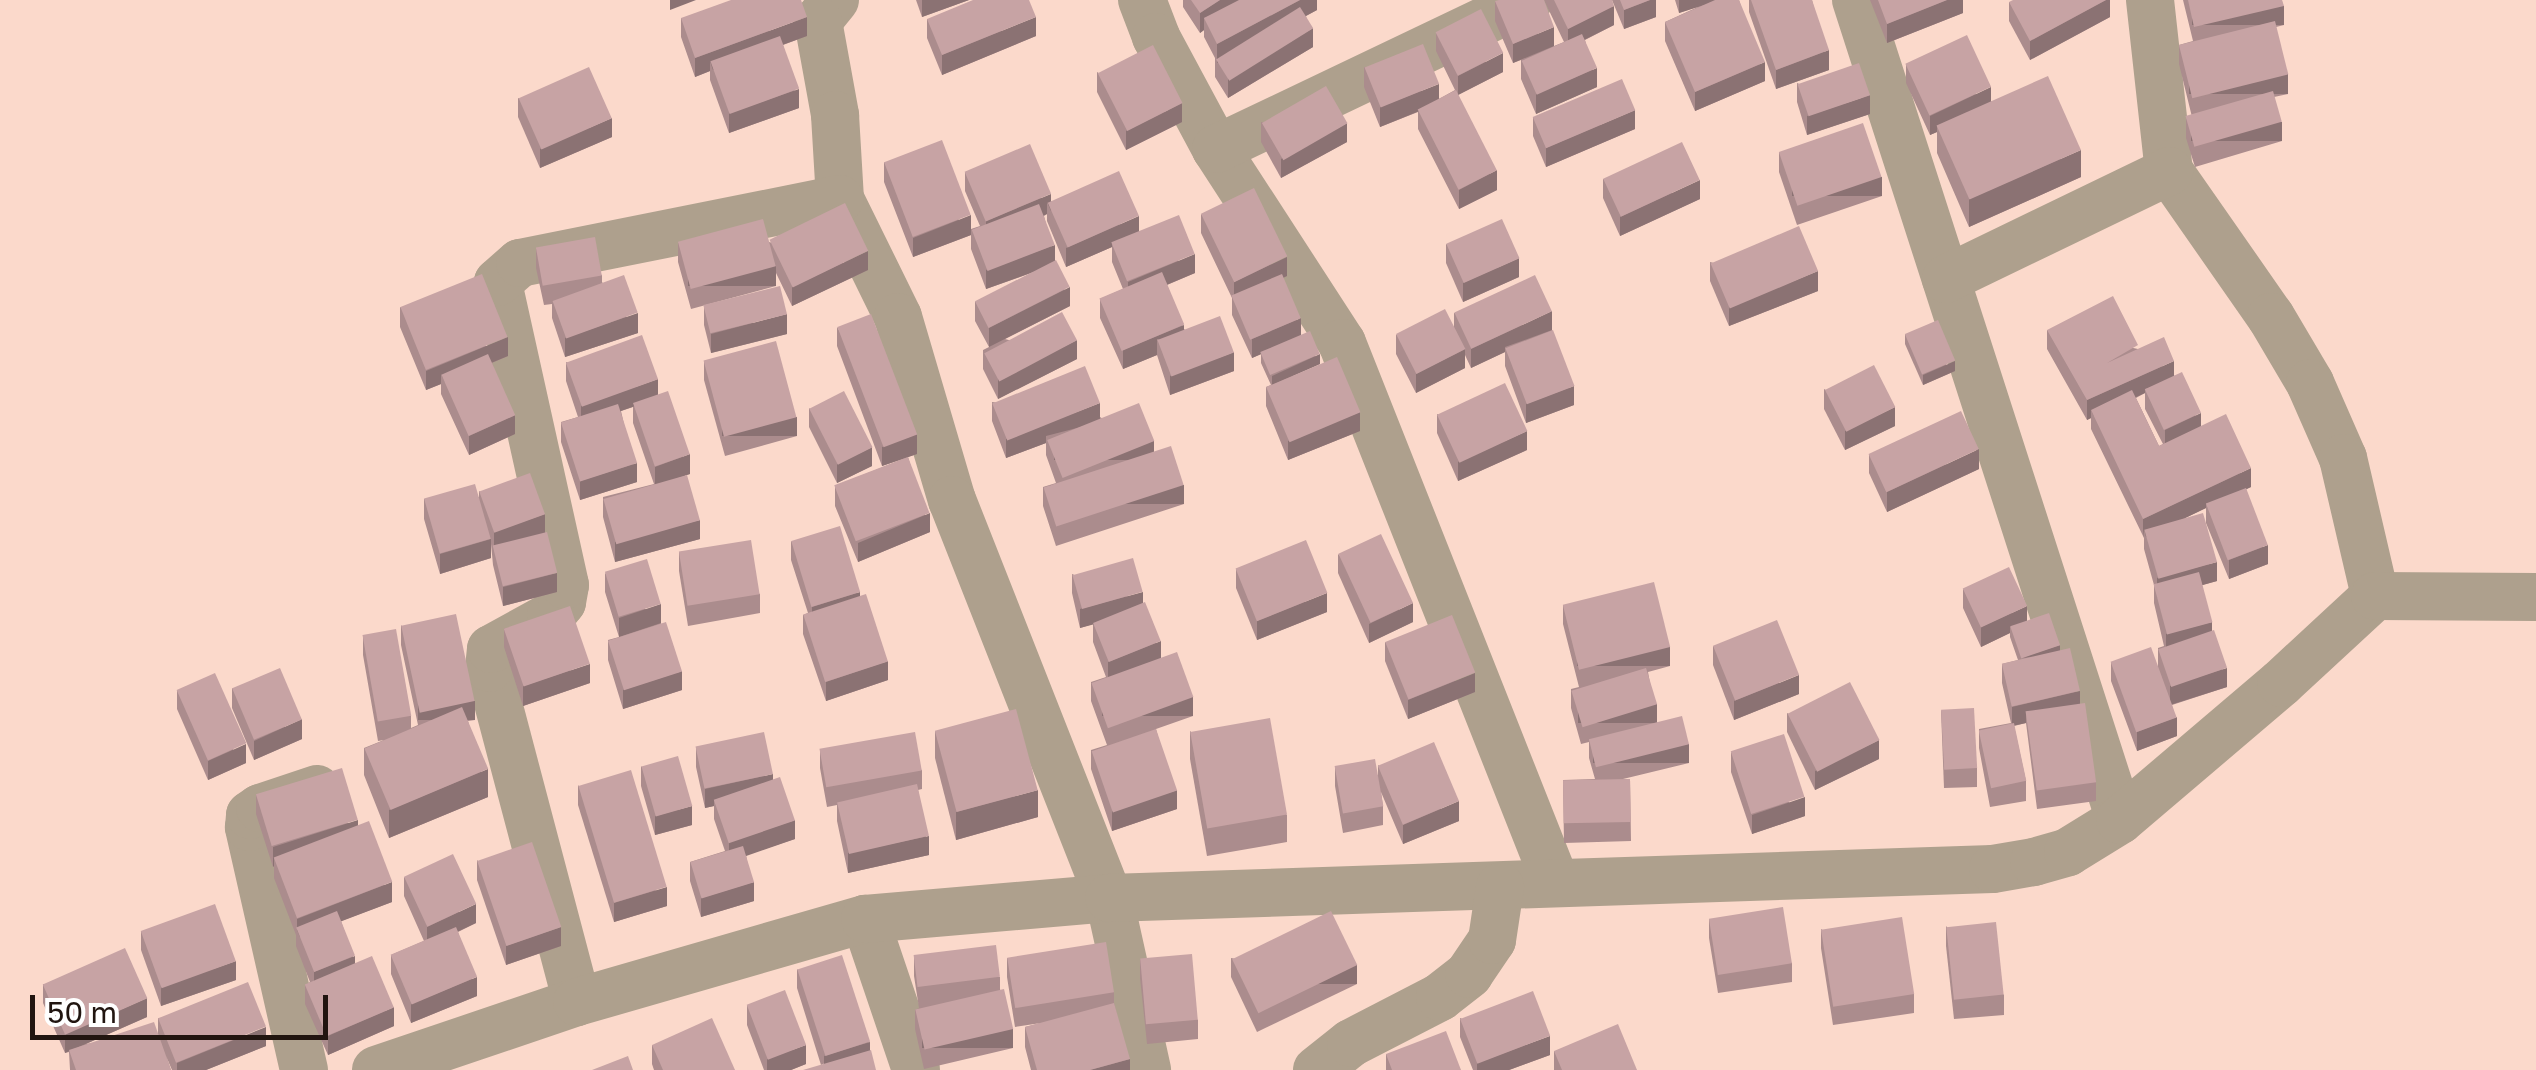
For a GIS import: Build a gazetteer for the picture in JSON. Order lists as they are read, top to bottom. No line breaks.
{"scale_bar":"50 m"}
